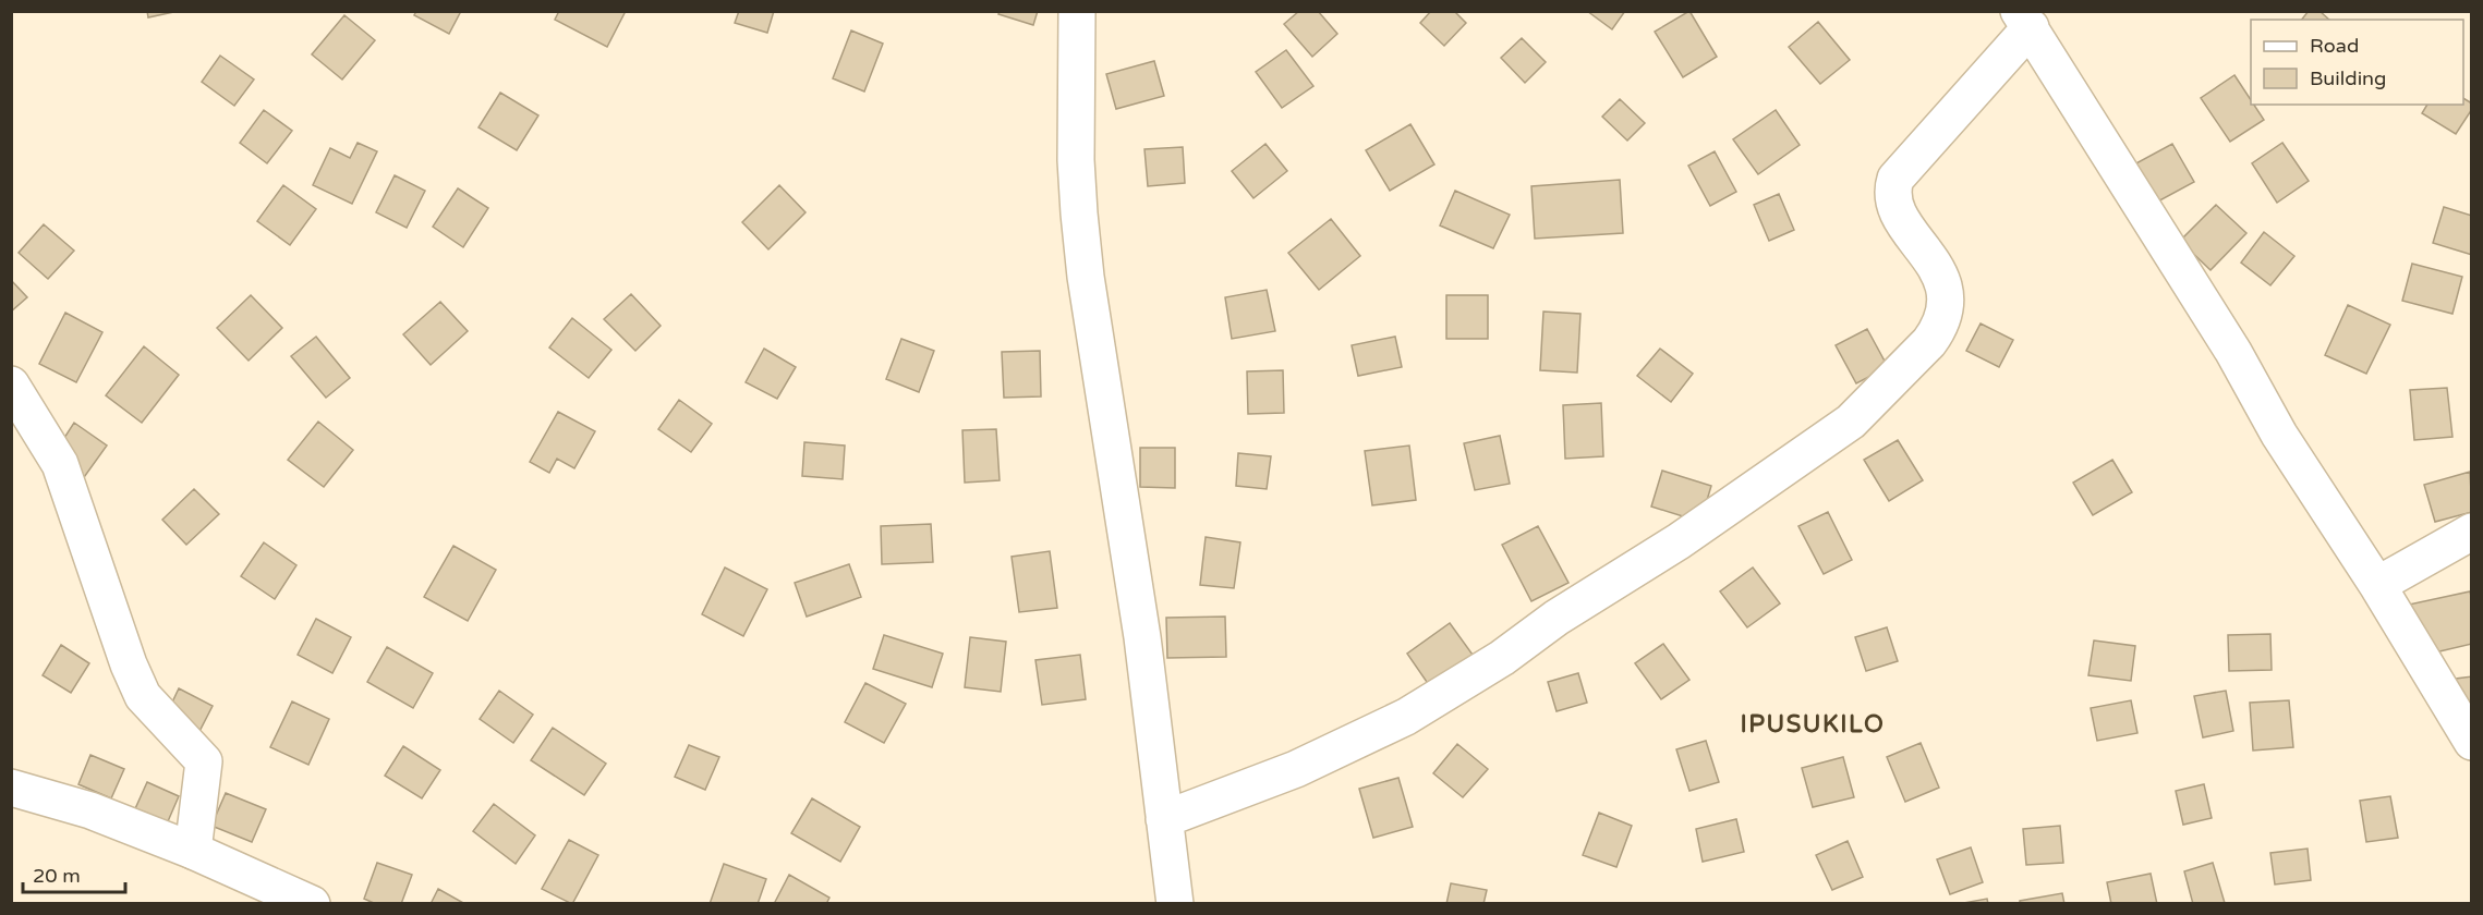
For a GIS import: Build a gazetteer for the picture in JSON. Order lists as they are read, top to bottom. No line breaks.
{"districts":["IPUSUKILO"],"legend":["Road","Building"],"scale_bar":"20 m"}
